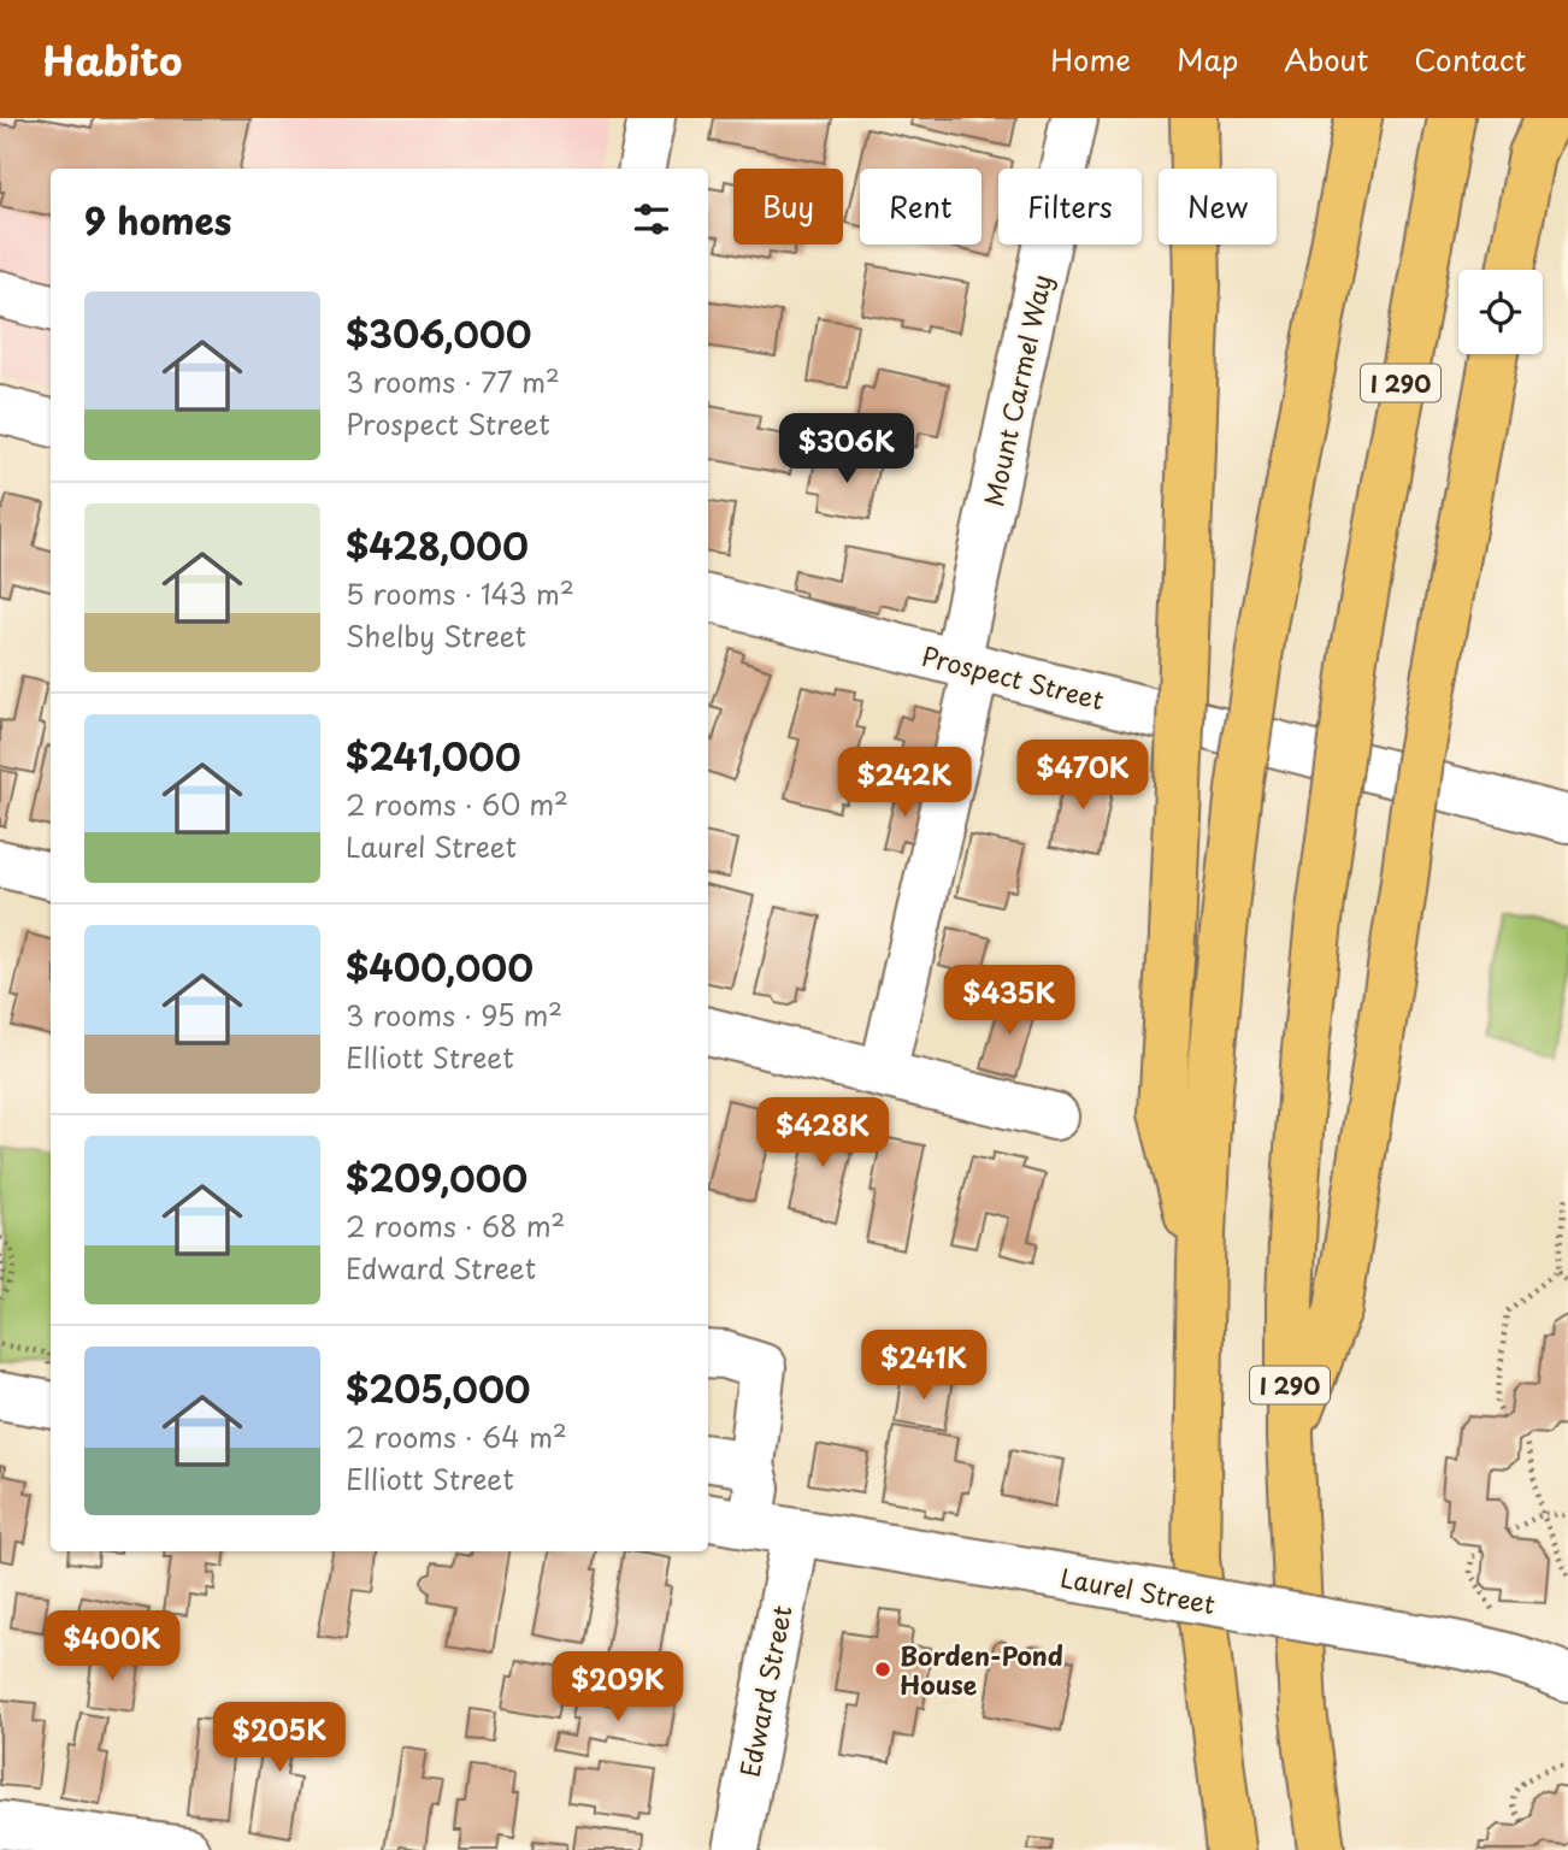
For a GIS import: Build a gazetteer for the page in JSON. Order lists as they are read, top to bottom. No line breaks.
{"streets":{"highway":["I 290"],"street":["Mount Carmel Way","Prospect Street","Laurel Street","Edward Street"]},"crossings":[["Mount Carmel Way","Prospect Street"],["Laurel Street","Edward Street"]],"places":["Borden-Pond House"],"page":{"header":"Habito","nav":["Home","Map","About","Contact"],"chip":["Buy","Rent","Filters","New"],"heading":"9 homes","list":[{"name":"$306,000","note":"3 rooms · 77 m² · Prospect Street"},{"name":"$428,000","note":"5 rooms · 143 m² · Shelby Street"},{"name":"$241,000","note":"2 rooms · 60 m² · Laurel Street"},{"name":"$400,000","note":"3 rooms · 95 m² · Elliott Street"},{"name":"$209,000","note":"2 rooms · 68 m² · Edward Street"},{"name":"$205,000","note":"2 rooms · 64 m² · Elliott Street"}],"price":["$306K","$470K","$242K","$435K","$428K","$241K","$400K","$209K","$205K"]}}
